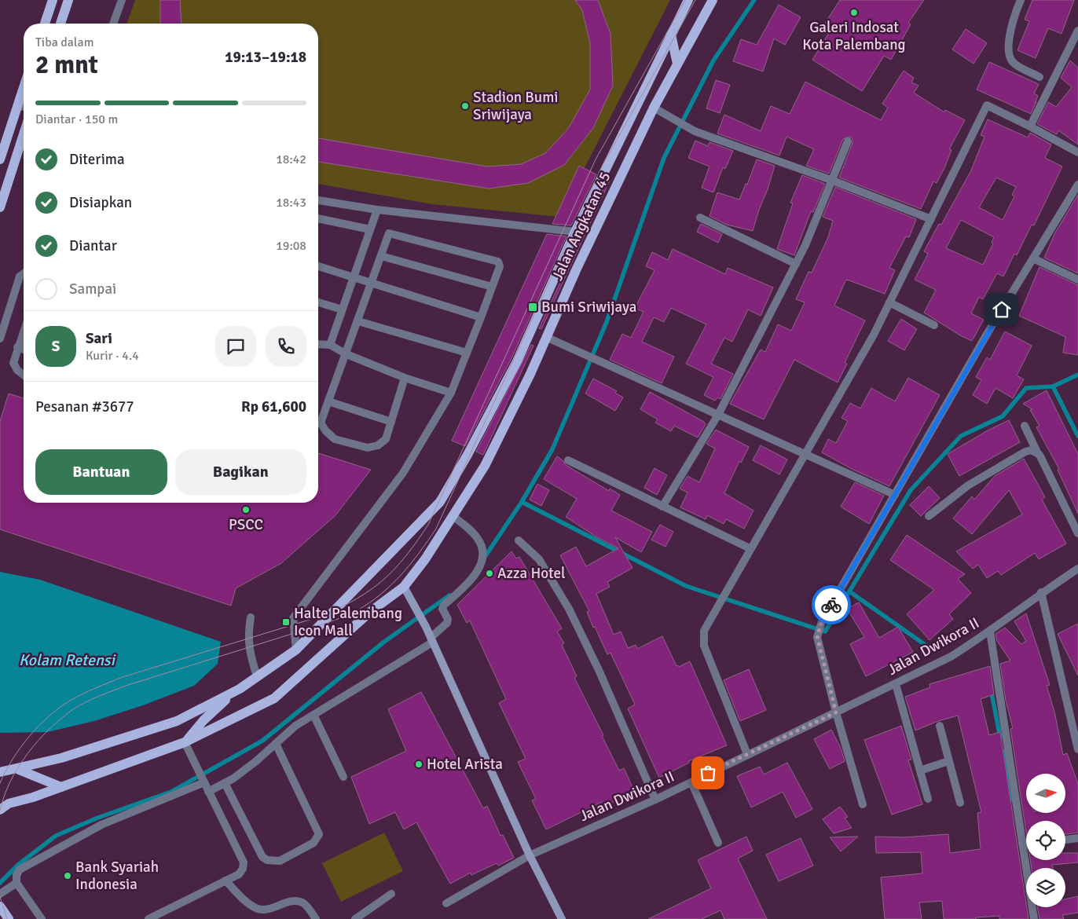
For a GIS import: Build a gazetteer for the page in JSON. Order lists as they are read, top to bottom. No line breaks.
{"streets":{"main road":["Jalan Angkatan 45"],"street":["Jalan Dwikora II"]},"water":["Kolam Retensi"],"places":{"other":["Galeri Indosat Kota Palembang","Stadion Bumi Sriwijaya","PSCC","Azza Hotel","Hotel Arista","Bank Syariah Indonesia"],"transit":["Bumi Sriwijaya","Halte Palembang Icon Mall"]},"north":"right","page":{"heading":["2 mnt","Tiba dalam","19:13–19:18"],"panel":["Sari","Kurir · 4.4","Pesanan #3677","Rp 61,600"],"bar":"Diantar · 150 m","list":[["Diterima","18:42"],["Disiapkan","18:43"],["Diantar","19:08"],"Sampai"],"round":"S","buttons":["Bantuan","Bagikan"]}}
